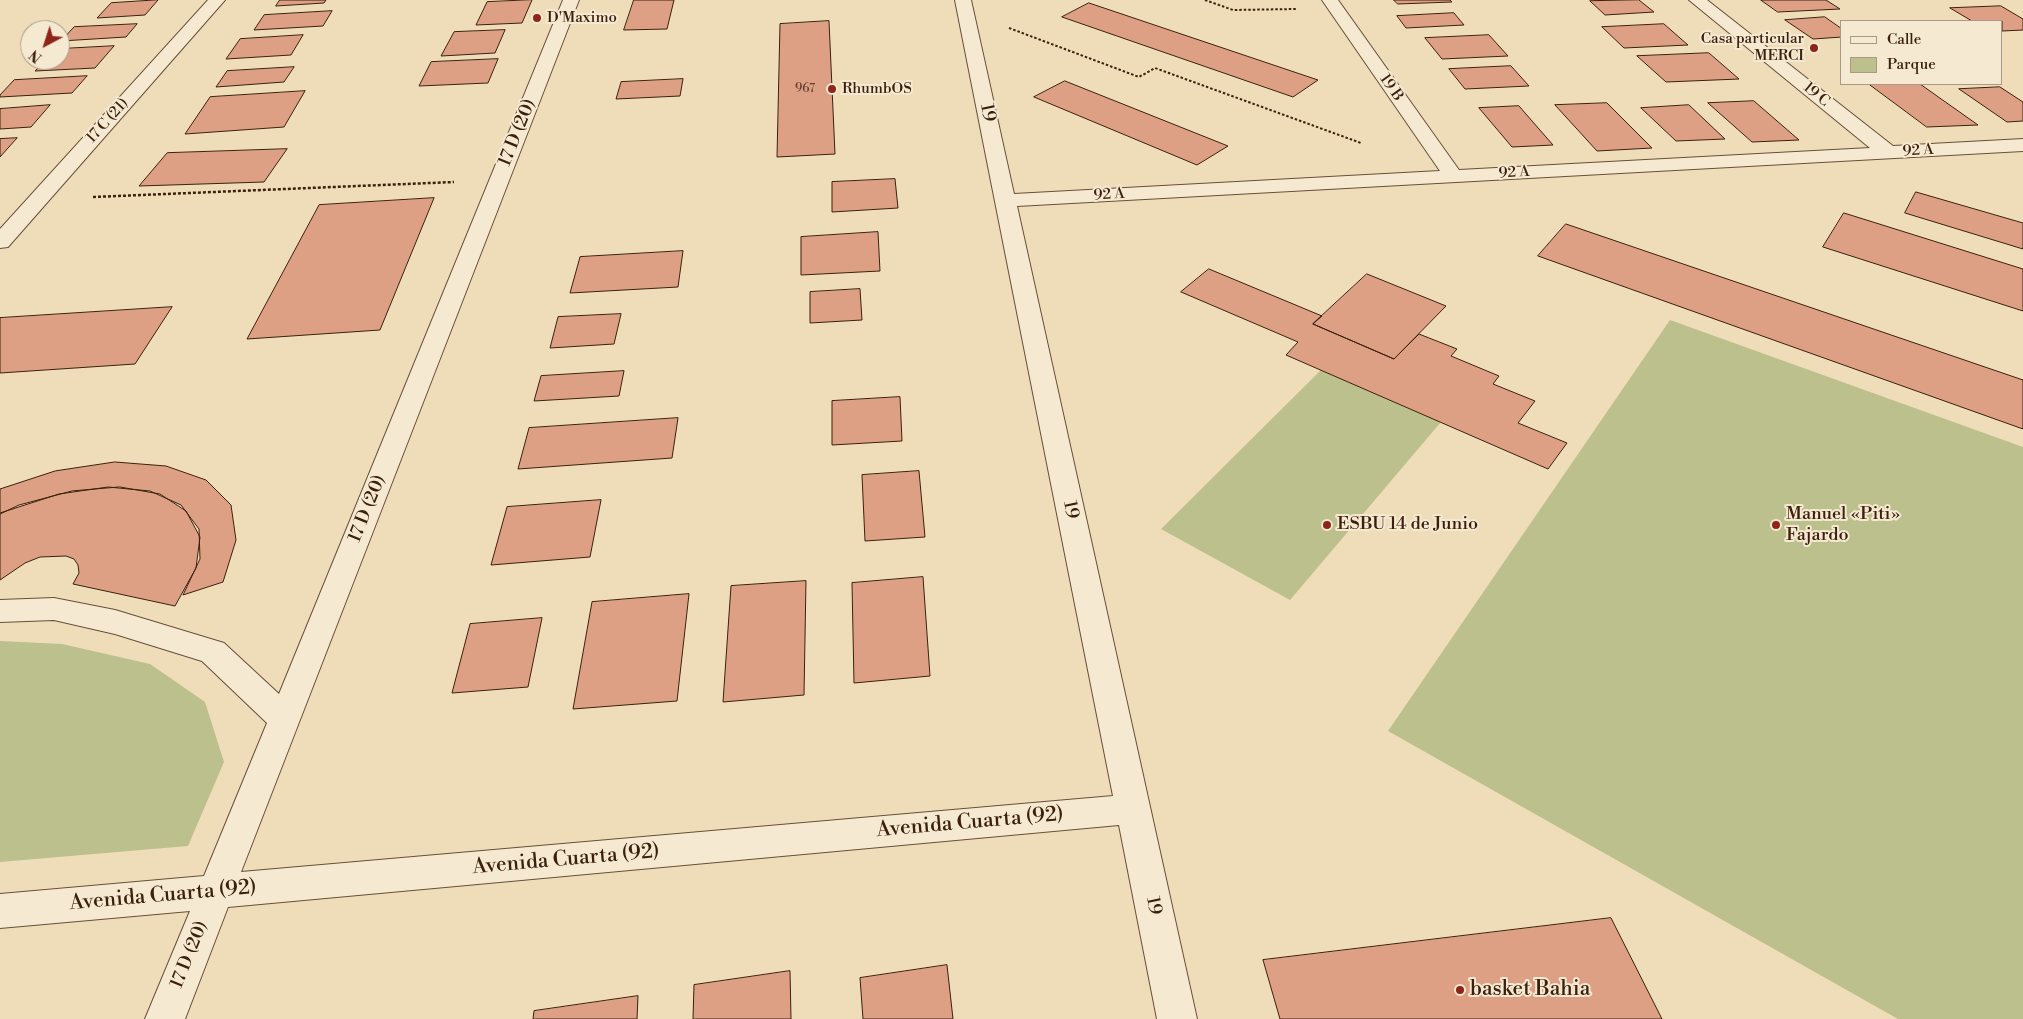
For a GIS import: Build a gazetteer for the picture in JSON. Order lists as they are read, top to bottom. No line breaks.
{"streets":{"street":["19 B","19 C","19","17 C (21)","17 D (20)","92 A","Avenida Cuarta (92)"]},"crossings":[["19 B","92 A"],["19 C","92 A"],["19","92 A"],["19","Avenida Cuarta (92)"],["17 D (20)","Avenida Cuarta (92)"]],"places":["D'Maximo","Casa particular MERCI","RhumbOS","ESBU 14 de Junio","Manuel «Piti» Fajardo","basket Bahia"],"house_numbers":["967"],"legend":["Calle","Parque"],"north":"bottom left"}
